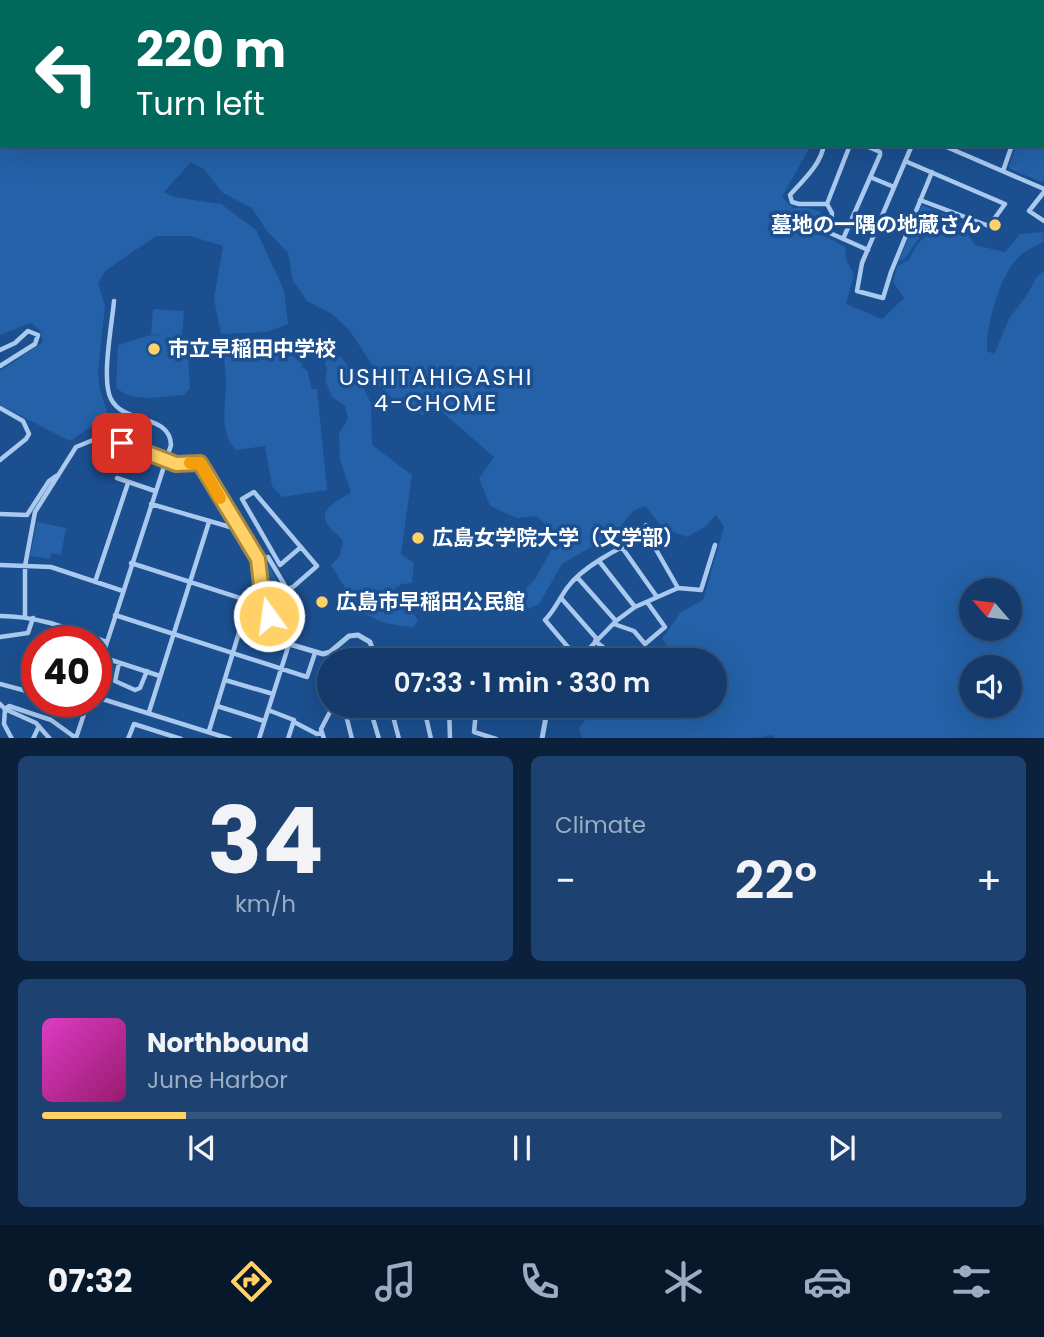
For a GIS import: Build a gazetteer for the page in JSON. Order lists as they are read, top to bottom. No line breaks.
{"districts":["USHITAHIGASHI 4-CHOME"],"places":["墓地の一隅の地蔵さん","市立早稲田中学校","広島女学院大学（文学部）","広島市早稲田公民館"],"north":"top left","page":{"turn":["220 m","Turn left"],"limit":"40","trip":"07:33 · 1 min · 330 m","tile":[["34","km/h"],"Climate"],"heat":["−","22°","+"],"song":["Northbound","June Harbor"],"tabs":"07:32"}}
